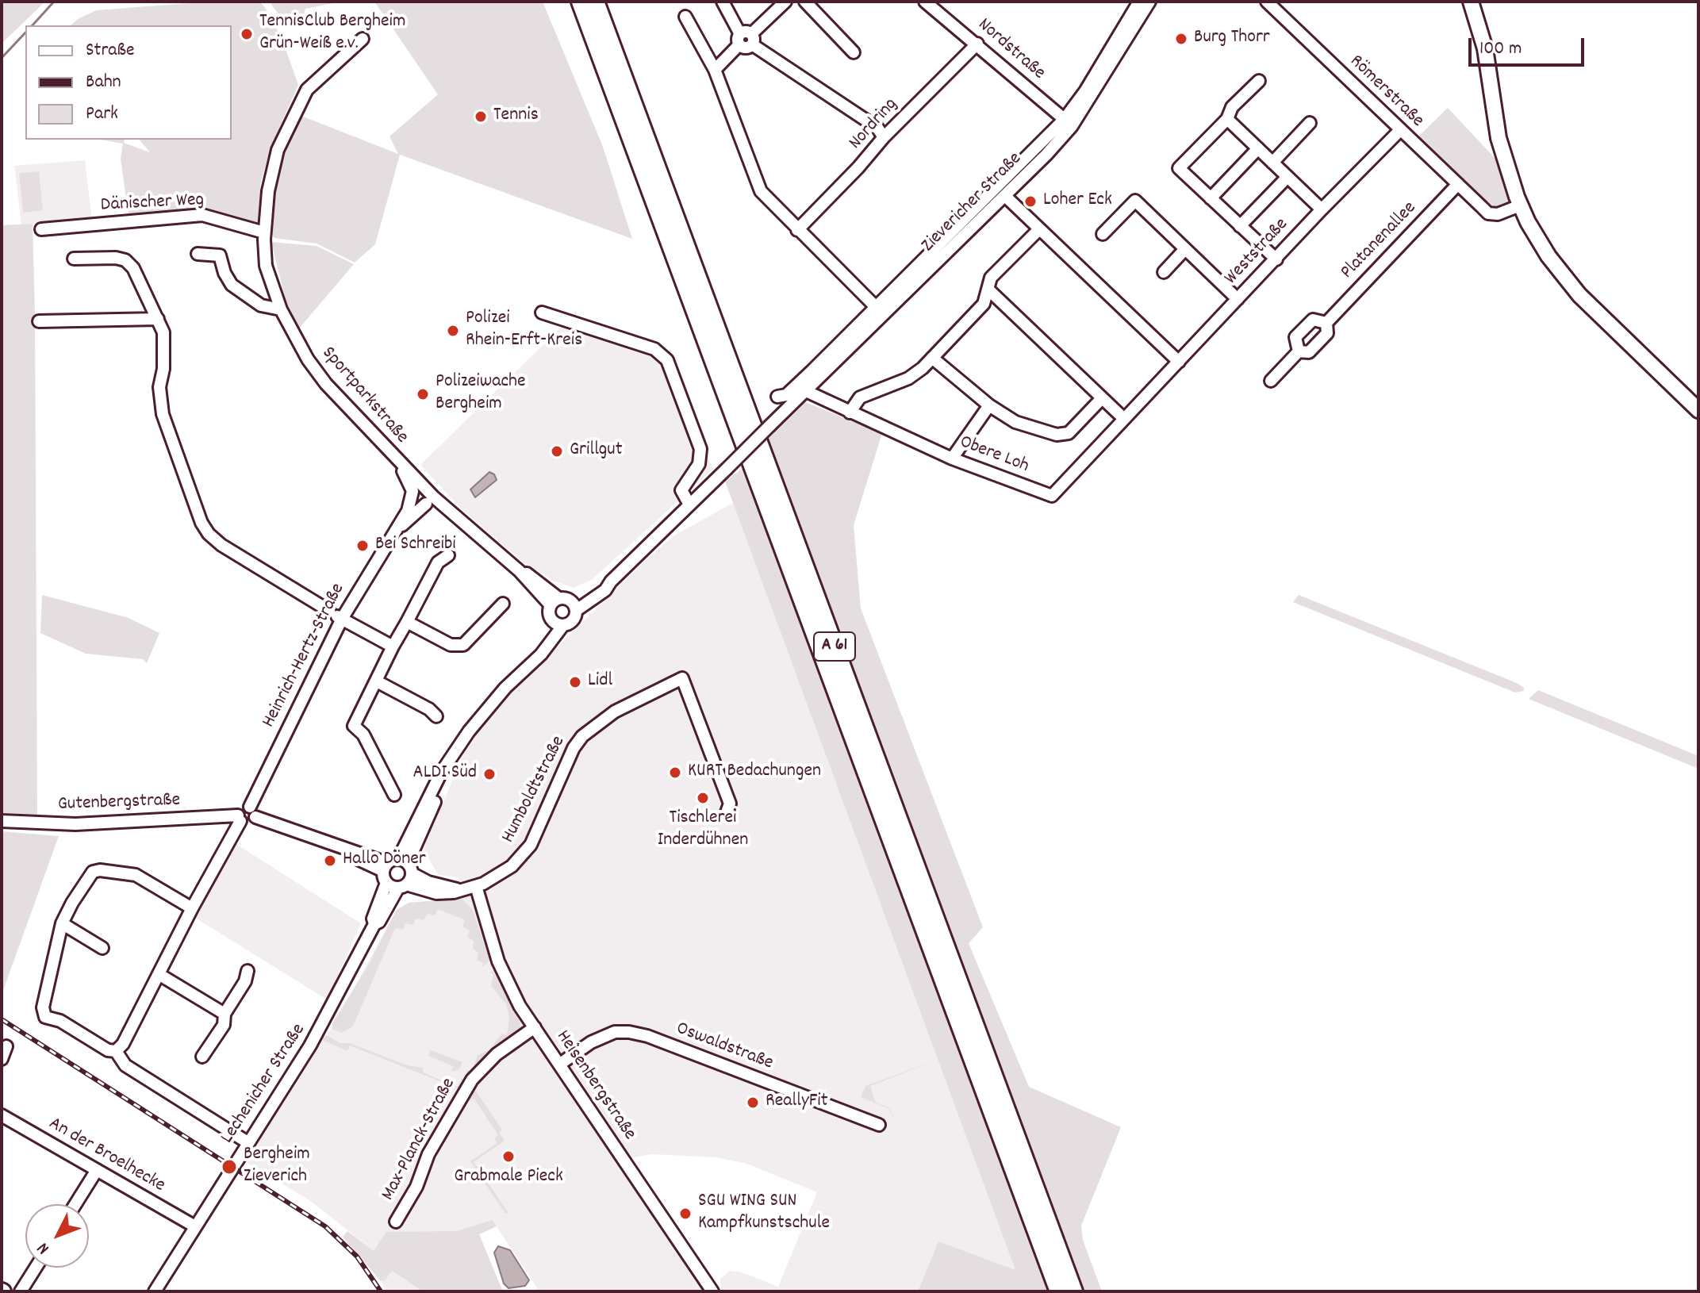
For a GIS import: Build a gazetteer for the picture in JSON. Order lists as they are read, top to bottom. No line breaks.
{"streets":{"highway":["A 61"],"street":["Nordstraße","Römerstraße","Nordring","Zievericher Straße","Dänischer Weg","Platanenallee","Weststraße","Sportparkstraße","Obere Loh","Heinrich-Hertz-Straße","Humboldtstraße","Gutenbergstraße","Oswaldstraße","Lechenicher Straße","Heisenbergstraße","Max-Planck-Straße","An der Broelhecke"]},"crossings":[["Nordstraße","Nordring"],["Nordstraße","Zievericher Straße"],["Römerstraße","Platanenallee"],["Römerstraße","Weststraße"],["Zievericher Straße","Obere Loh"],["Dänischer Weg","Sportparkstraße"],["Weststraße","Obere Loh"],["Sportparkstraße","Heinrich-Hertz-Straße"],["Humboldtstraße","Lechenicher Straße"],["Humboldtstraße","Heisenbergstraße"],["Oswaldstraße","Heisenbergstraße"],["Lechenicher Straße","An der Broelhecke"],["Heisenbergstraße","Max-Planck-Straße"]],"places":["TennisClub Bergheim Grün-Weiß e.v.","Burg Thorr","Tennis","Loher Eck","Polizei Rhein-Erft-Kreis","Polizeiwache Bergheim","Grillgut","Bei Schreibi","Lidl","KURT Bedachungen","ALDI Süd","Tischlerei Inderdühnen","Hallo Döner","ReallyFit","Grabmale Pieck","Bergheim Zieverich","SGU WING SUN Kampfkunstschule"],"legend":["Straße","Bahn","Park"],"scale_bar":"100 m","north":"bottom left"}
